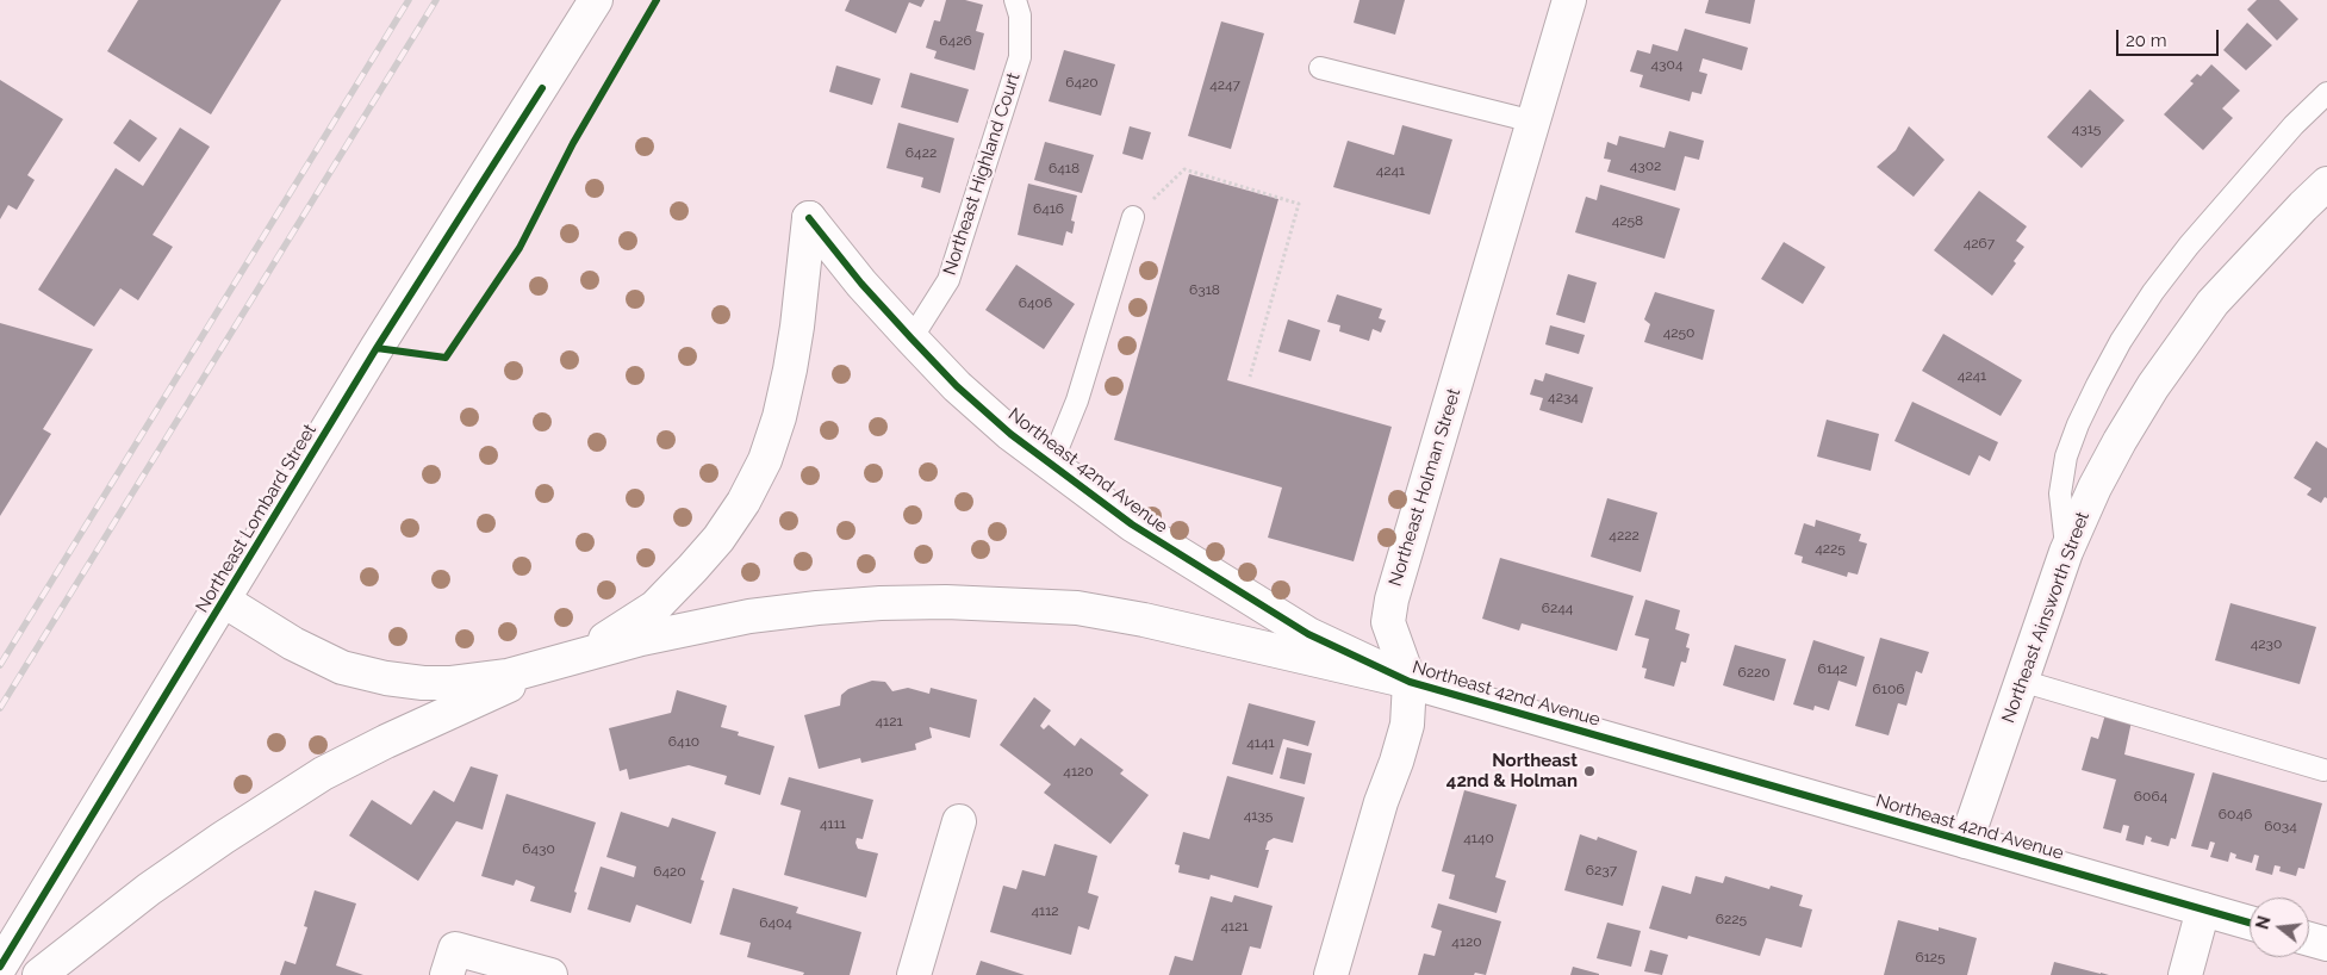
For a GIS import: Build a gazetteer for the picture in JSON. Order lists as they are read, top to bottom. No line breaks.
{"streets":{"street":["Northeast 42nd Avenue","Northeast Holman Street","Northeast Lombard Street","Northeast Ainsworth Street"],"lane":["Northeast Highland Court"]},"crossings":[["Northeast Highland Court","Northeast 42nd Avenue"],["Northeast 42nd Avenue","Northeast Holman Street"],["Northeast 42nd Avenue","Northeast Ainsworth Street"]],"places":["Northeast 42nd & Holman"],"house_numbers":["6426","4304","6420","4247","4315","6422","4302","6418","4241","6416","4258","4267","6318","6406","4250","4241","4234","4222","4225","6244","4230","6142","6220","6106","4121","6410","4141","4120","6064","6046","4135","4111","6034","4140","6430","6237","6420","4112","6225","6404","4121","4120","6125"],"scale_bar":"20 m","north":"left"}
